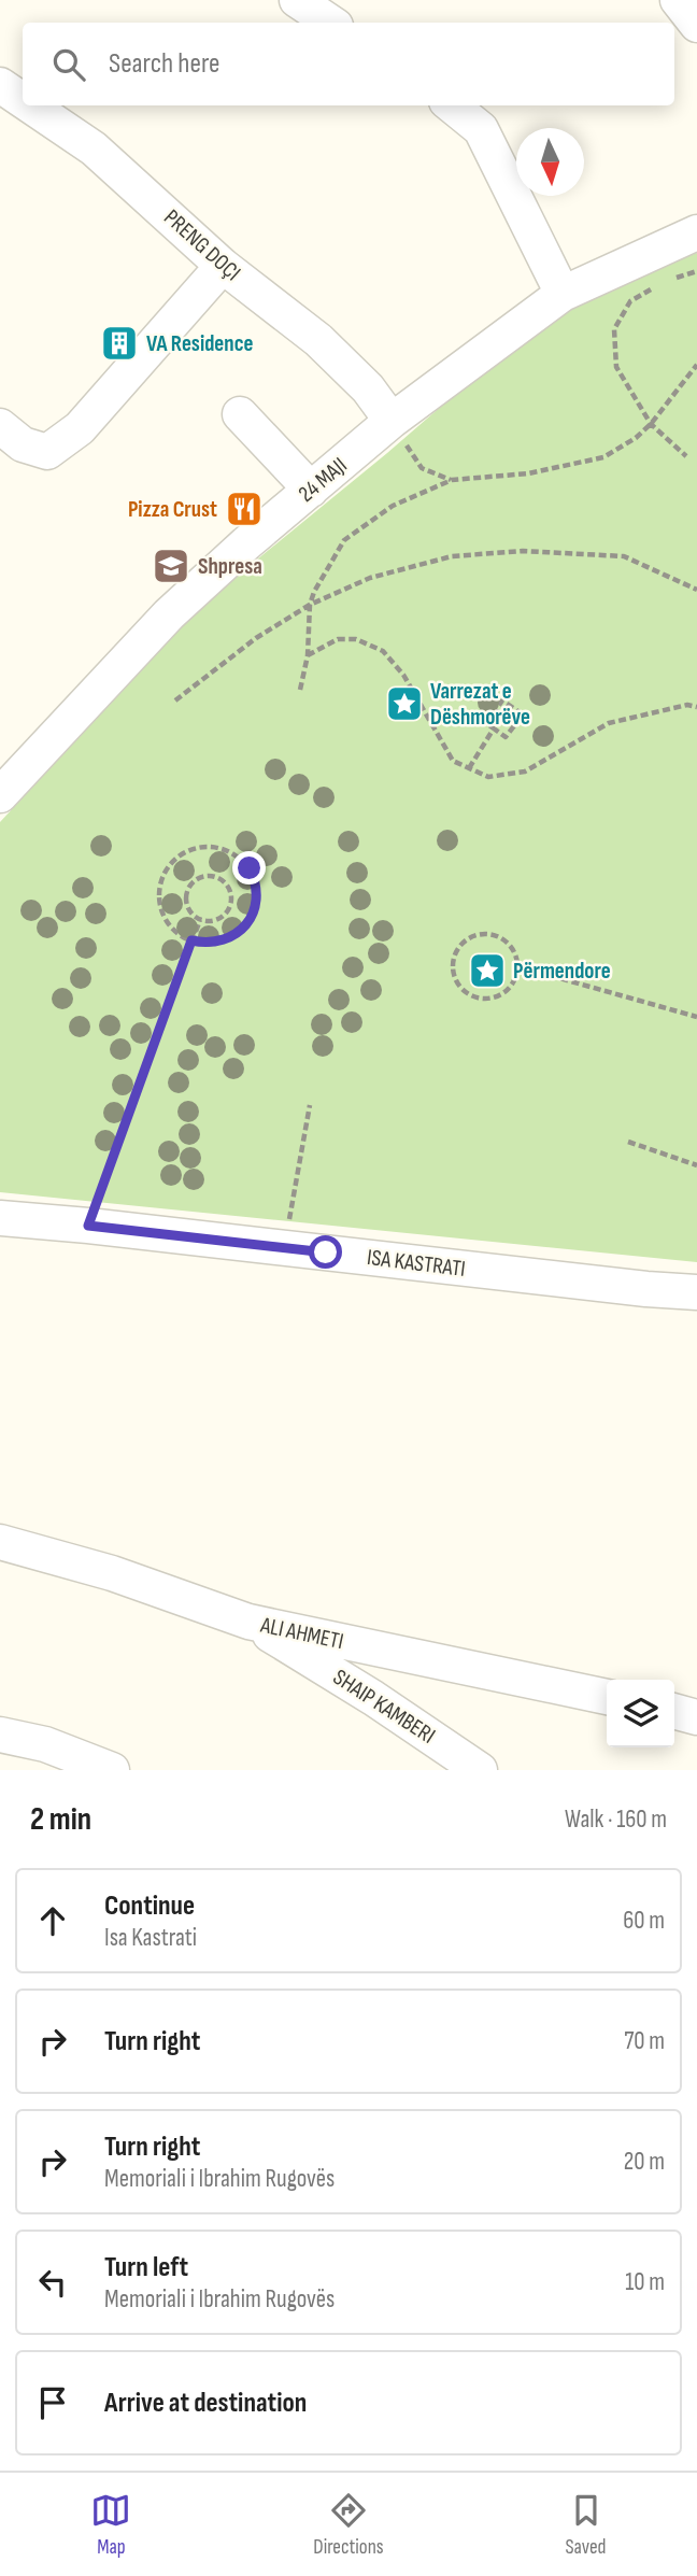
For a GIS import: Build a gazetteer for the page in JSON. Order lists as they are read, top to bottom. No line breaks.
{"streets":{"street":["PRENG DOÇI","24 MAJI","ISA KASTRATI","ALI AHMETI","SHAIP KAMBERI"]},"crossings":[["PRENG DOÇI","24 MAJI"],["ALI AHMETI","SHAIP KAMBERI"]],"places":{"building":["VA Residence"],"restaurant":["Pizza Crust"],"school or university":["Shpresa"],"place":["Varrezat e Dëshmorëve","Përmendore"]},"north":"bottom","page":{"search":"Search here","heading":["2 min","Walk · 160 m"],"list":[["Continue","Isa Kastrati","60 m"],["Turn right","70 m"],["Turn right","Memoriali i Ibrahim Rugovës","20 m"],["Turn left","Memoriali i Ibrahim Rugovës","10 m"],"Arrive at destination"],"nav":["Map","Directions","Saved"]}}
